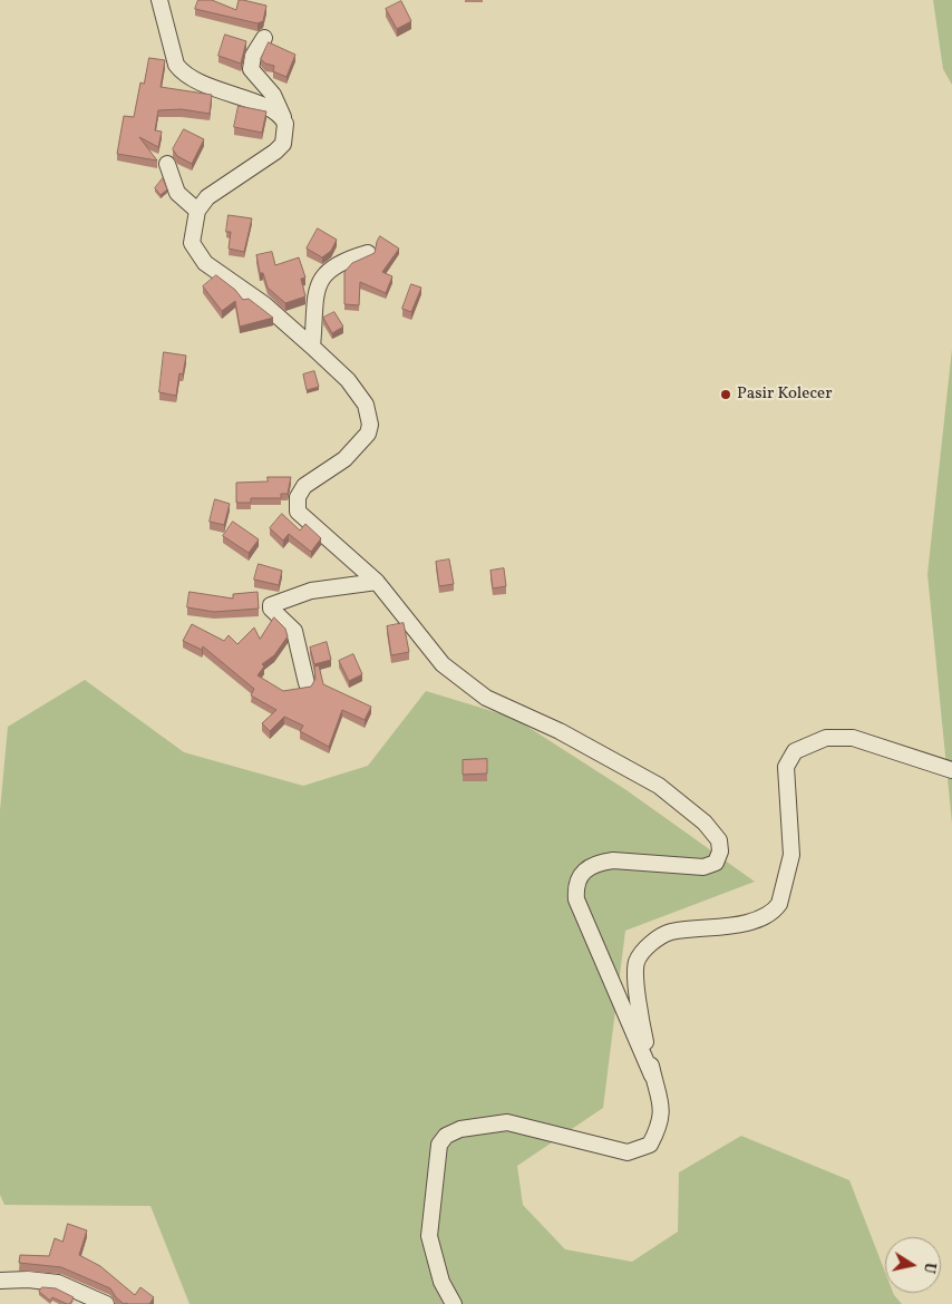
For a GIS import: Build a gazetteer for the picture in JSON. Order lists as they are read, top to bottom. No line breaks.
{"places":["Pasir Kolecer"],"north":"right"}
